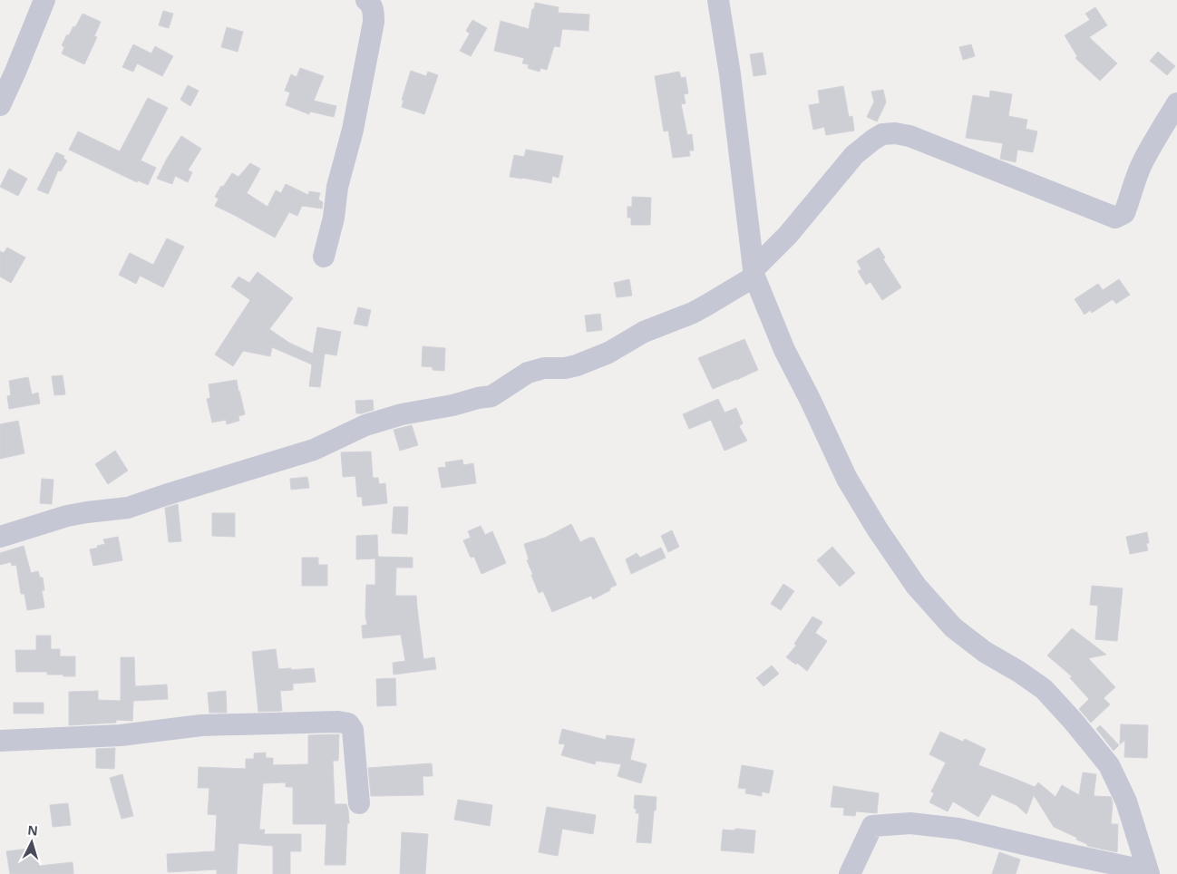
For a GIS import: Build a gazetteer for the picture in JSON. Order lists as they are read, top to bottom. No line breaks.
{"north":"top"}
